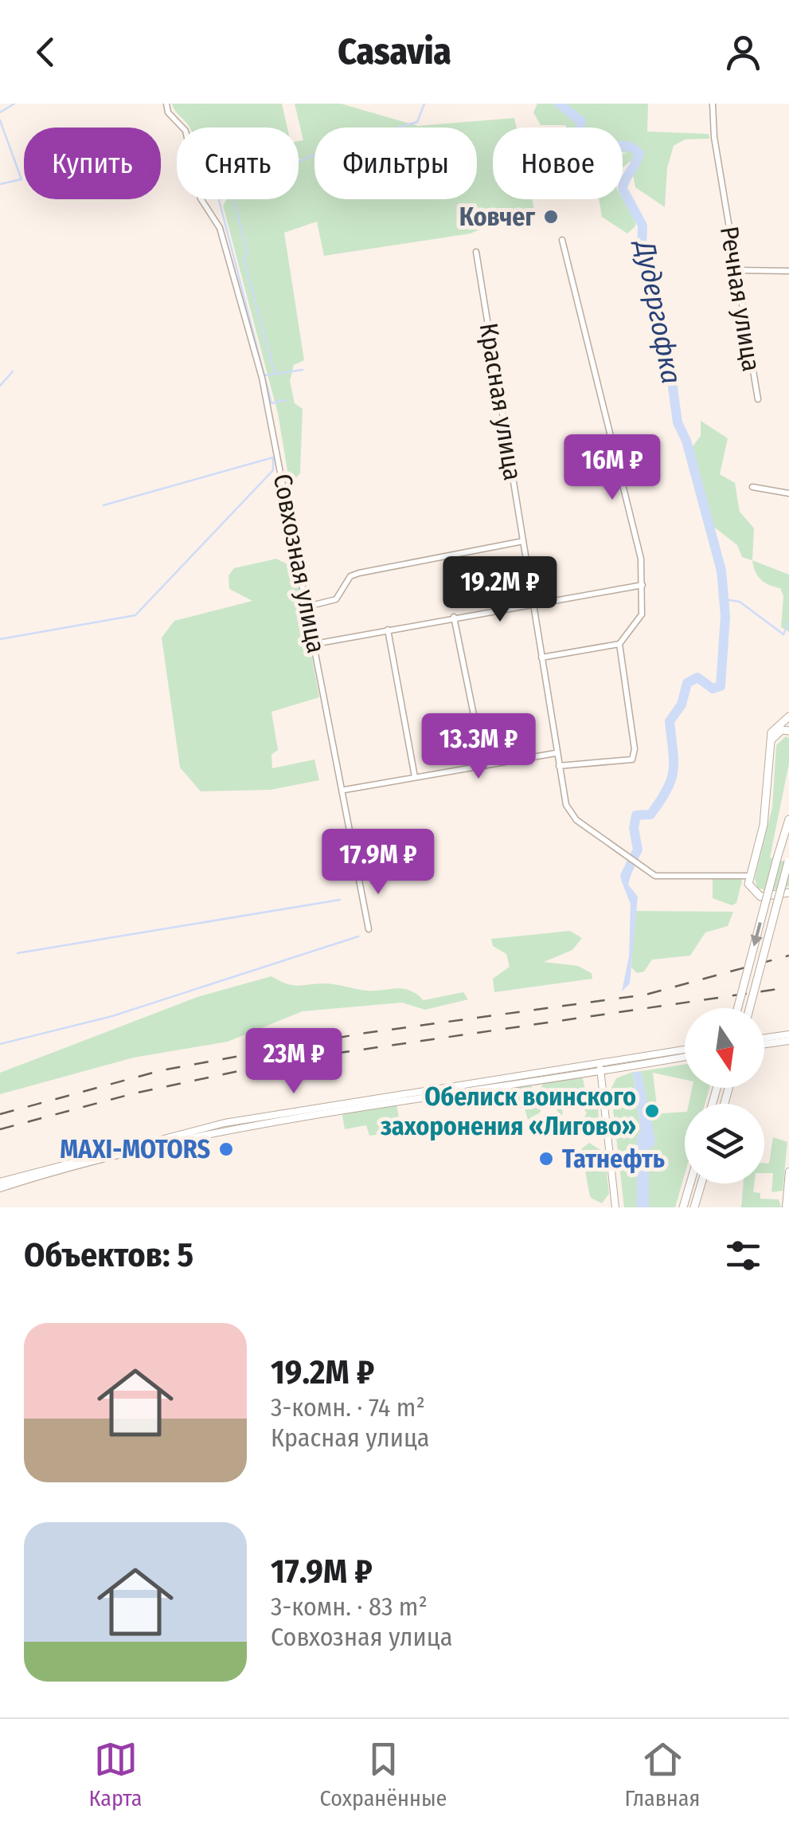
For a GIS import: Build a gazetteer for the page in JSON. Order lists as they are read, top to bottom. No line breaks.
{"streets":{"street":["Речная улица","Красная улица","Совхозная улица"]},"water":["Дудергофка"],"places":["Ковчег","Обелиск воинского захоронения «Лигово»","MAXI-MOTORS","Татнефть"],"north":"bottom","page":{"header":"Casavia","chip":["Купить","Снять","Фильтры","Новое"],"price":["16M ₽","19.2M ₽","13.3M ₽","17.9M ₽","23M ₽"],"heading":"Объектов: 5","list":[{"name":"19.2M ₽","note":"3-комн. · 74 m² · Красная улица"},{"name":"17.9M ₽","note":"3-комн. · 83 m² · Совхозная улица"}],"tabs":["Карта","Сохранённые","Главная"]}}
